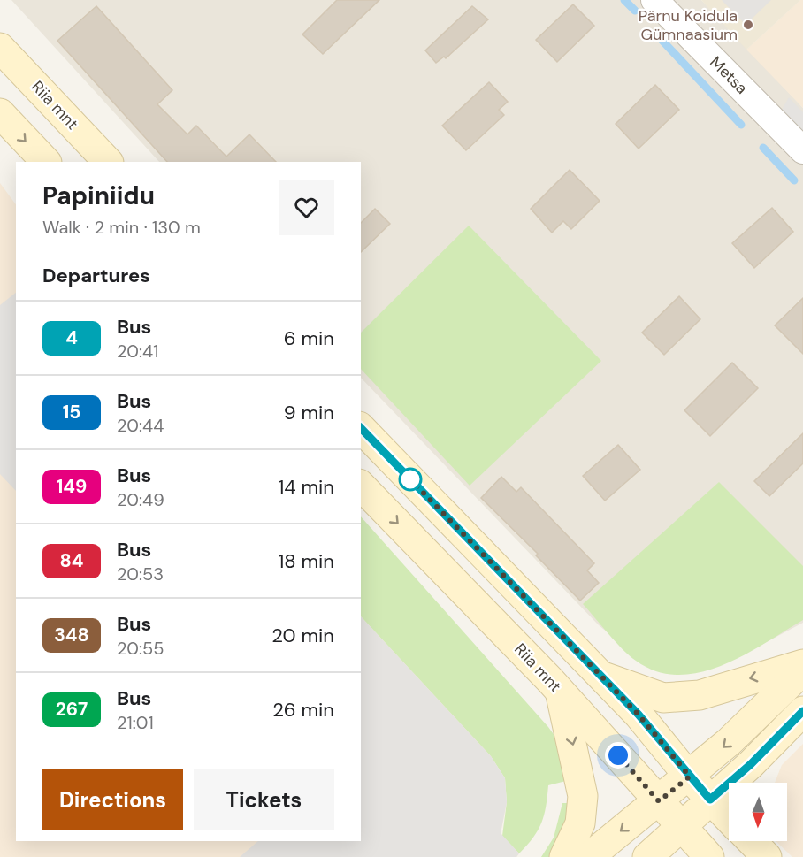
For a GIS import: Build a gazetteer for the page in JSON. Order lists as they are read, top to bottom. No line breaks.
{"streets":{"main road":["Riia mnt"],"street":["Metsa"]},"places":["Pärnu Koidula Gümnaasium"],"lines":["bus line 4"],"north":"bottom","page":{"heading":[["Papiniidu","Walk · 2 min · 130 m"],"Departures"],"list":[{"mark":"4","name":"Bus","note":"20:41","value":"6 min"},{"mark":"15","name":"Bus","note":"20:44","value":"9 min"},{"mark":"149","name":"Bus","note":"20:49","value":"14 min"},{"mark":"84","name":"Bus","note":"20:53","value":"18 min"},{"mark":"348","name":"Bus","note":"20:55","value":"20 min"},{"mark":"267","name":"Bus","note":"21:01","value":"26 min"}],"buttons":["Directions","Tickets"]}}
